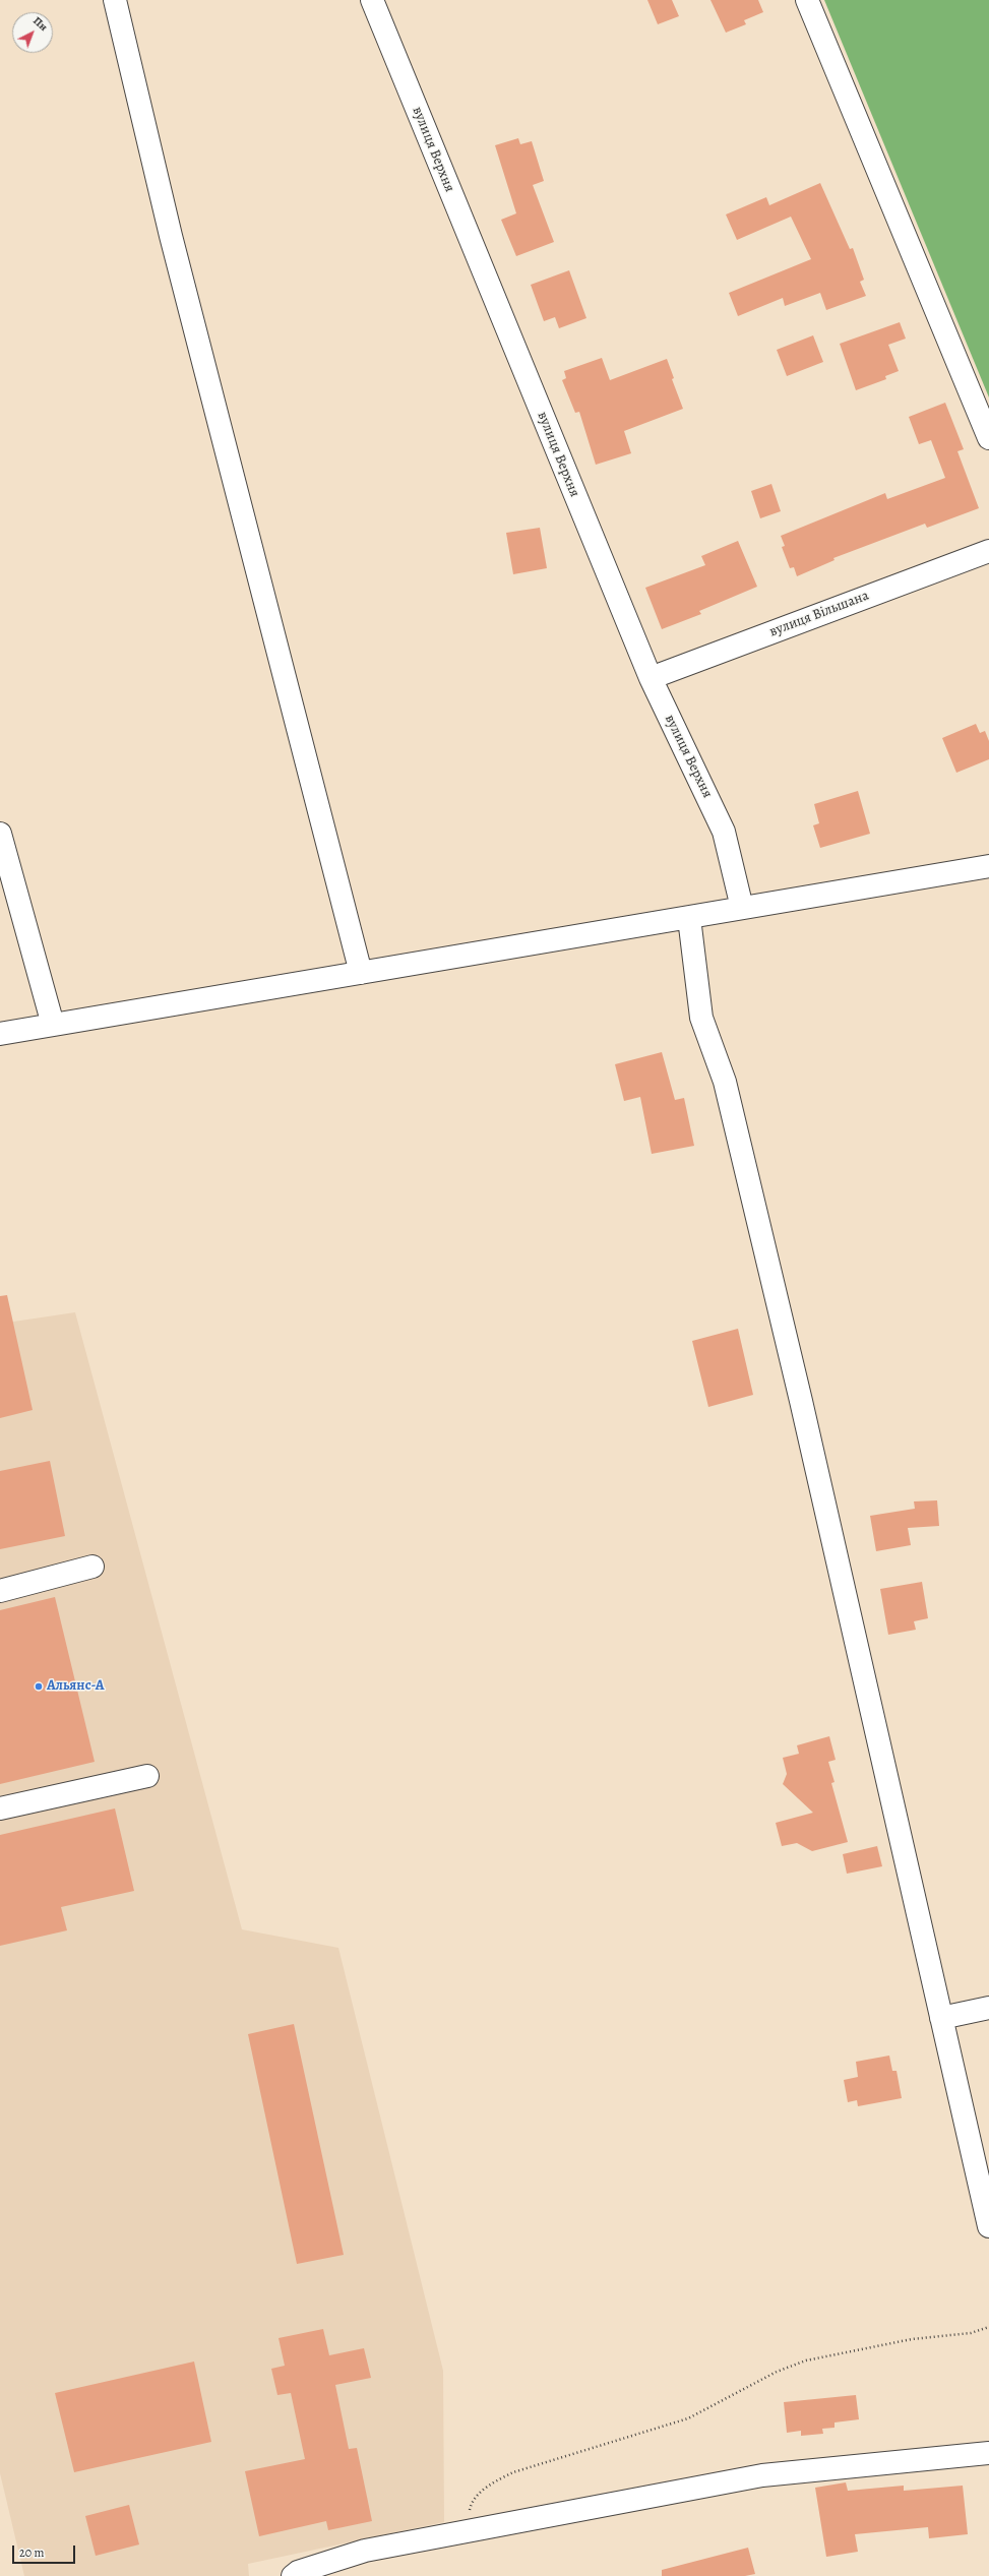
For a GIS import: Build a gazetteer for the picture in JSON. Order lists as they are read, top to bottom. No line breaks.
{"streets":{"street":["вулиця Верхня","вулиця Вільшана"]},"crossings":[["вулиця Верхня","вулиця Вільшана"]],"places":["Альянс-А"],"scale_bar":"20 m","north":"top right"}
